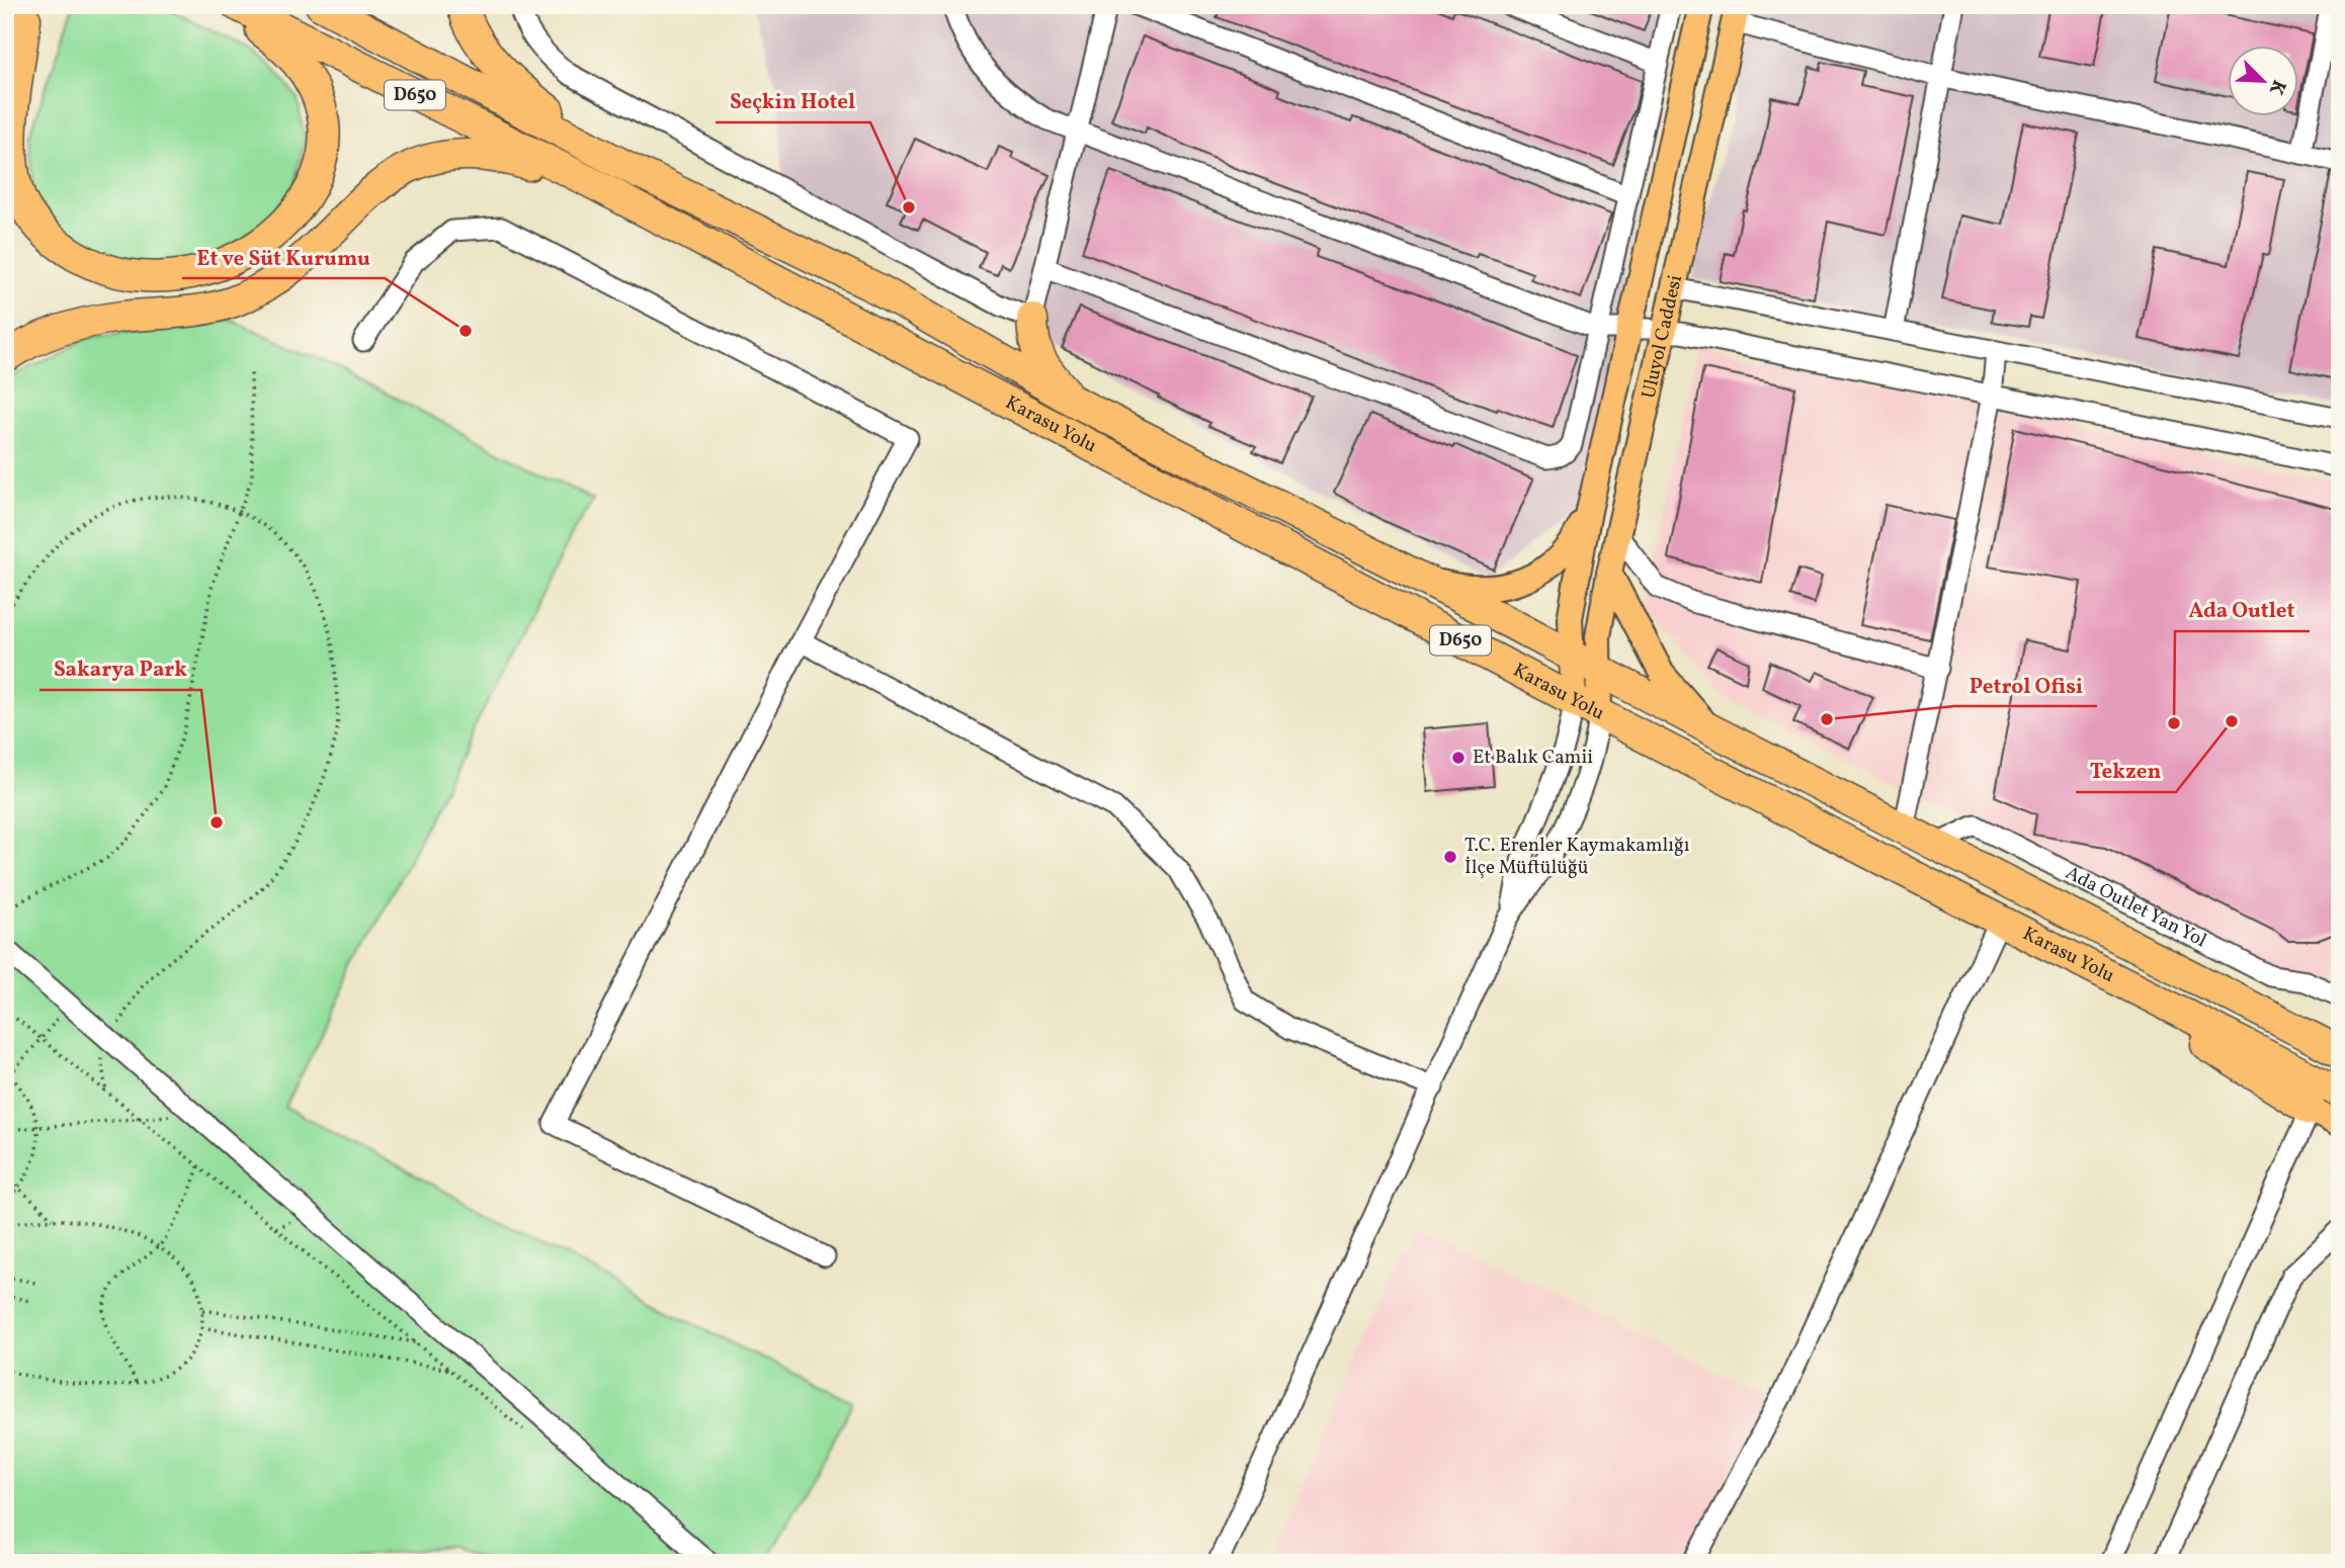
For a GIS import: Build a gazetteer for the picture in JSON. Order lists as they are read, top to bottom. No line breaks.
{"streets":{"highway":["D650","Karasu Yolu"],"main road":["Uluyol Caddesi"],"street":["Ada Outlet Yan Yol"]},"crossings":[["D650","Karasu Yolu"],["Uluyol Caddesi","Karasu Yolu"],["Karasu Yolu","Ada Outlet Yan Yol"]],"places":["Seçkin Hotel","Et ve Süt Kurumu","Petrol Ofisi","Tekzen","Ada Outlet","Et Balık Camii","Sakarya Park","T.C. Erenler Kaymakamlığı İlçe Müftülüğü"],"north":"bottom right"}
